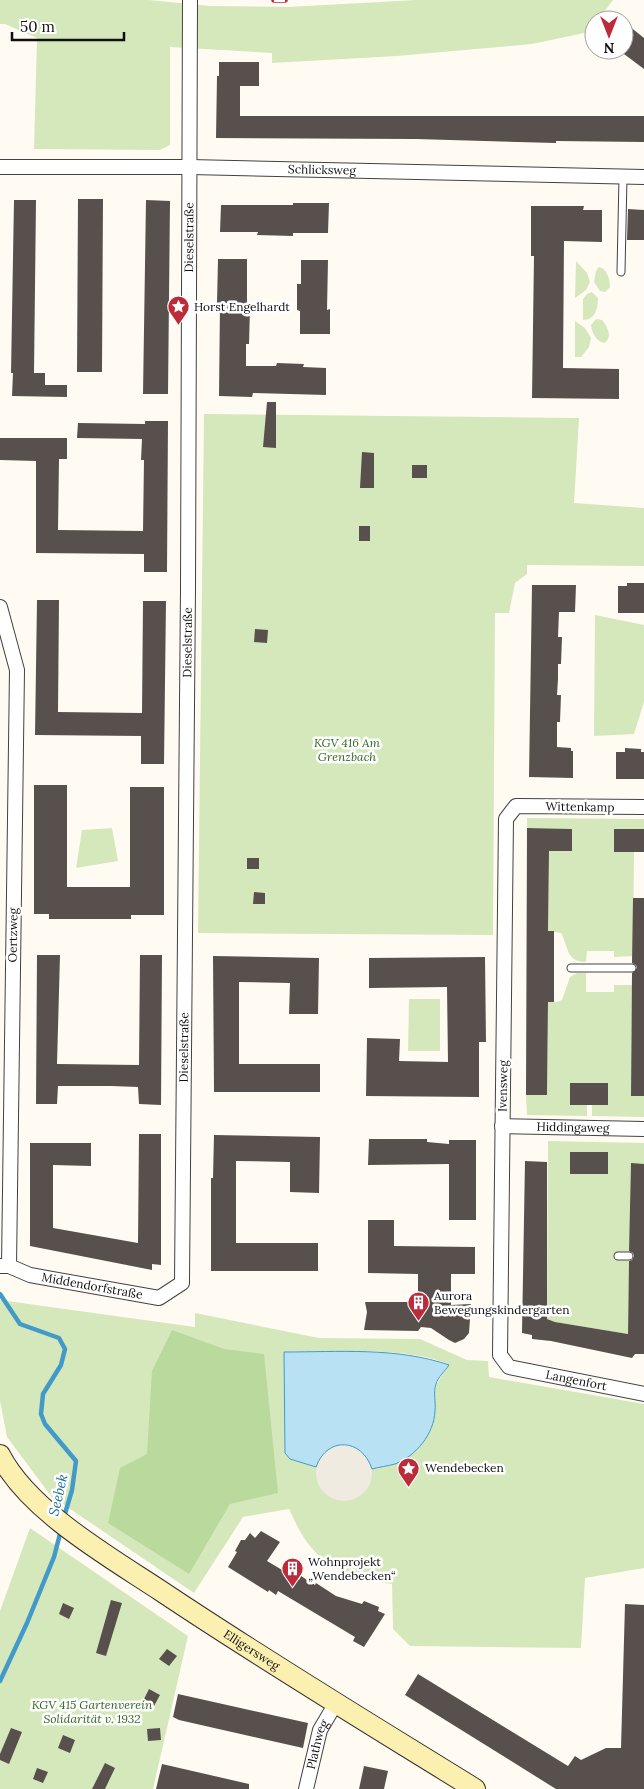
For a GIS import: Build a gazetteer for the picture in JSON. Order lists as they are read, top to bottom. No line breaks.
{"streets":{"street":["Schlicksweg","Dieselstraße","Wittenkamp","Oertzweg","Ivensweg","Hiddingaweg","Middendorfstraße","Langenfort","Elligersweg","Plathweg"]},"crossings":[["Schlicksweg","Dieselstraße"],["Dieselstraße","Middendorfstraße"],["Wittenkamp","Ivensweg"],["Oertzweg","Middendorfstraße"],["Ivensweg","Hiddingaweg"],["Ivensweg","Langenfort"],["Elligersweg","Plathweg"]],"water":["Seebek"],"parks":["KGV 416 Am Grenzbach","KGV 415 Gartenverein Solidarität v. 1932"],"places":{"place":["Horst Engelhardt","Wendebecken"],"building":["Aurora Bewegungskindergarten","Wohnprojekt „Wendebecken“"]},"scale_bar":"50 m","north":"bottom"}
